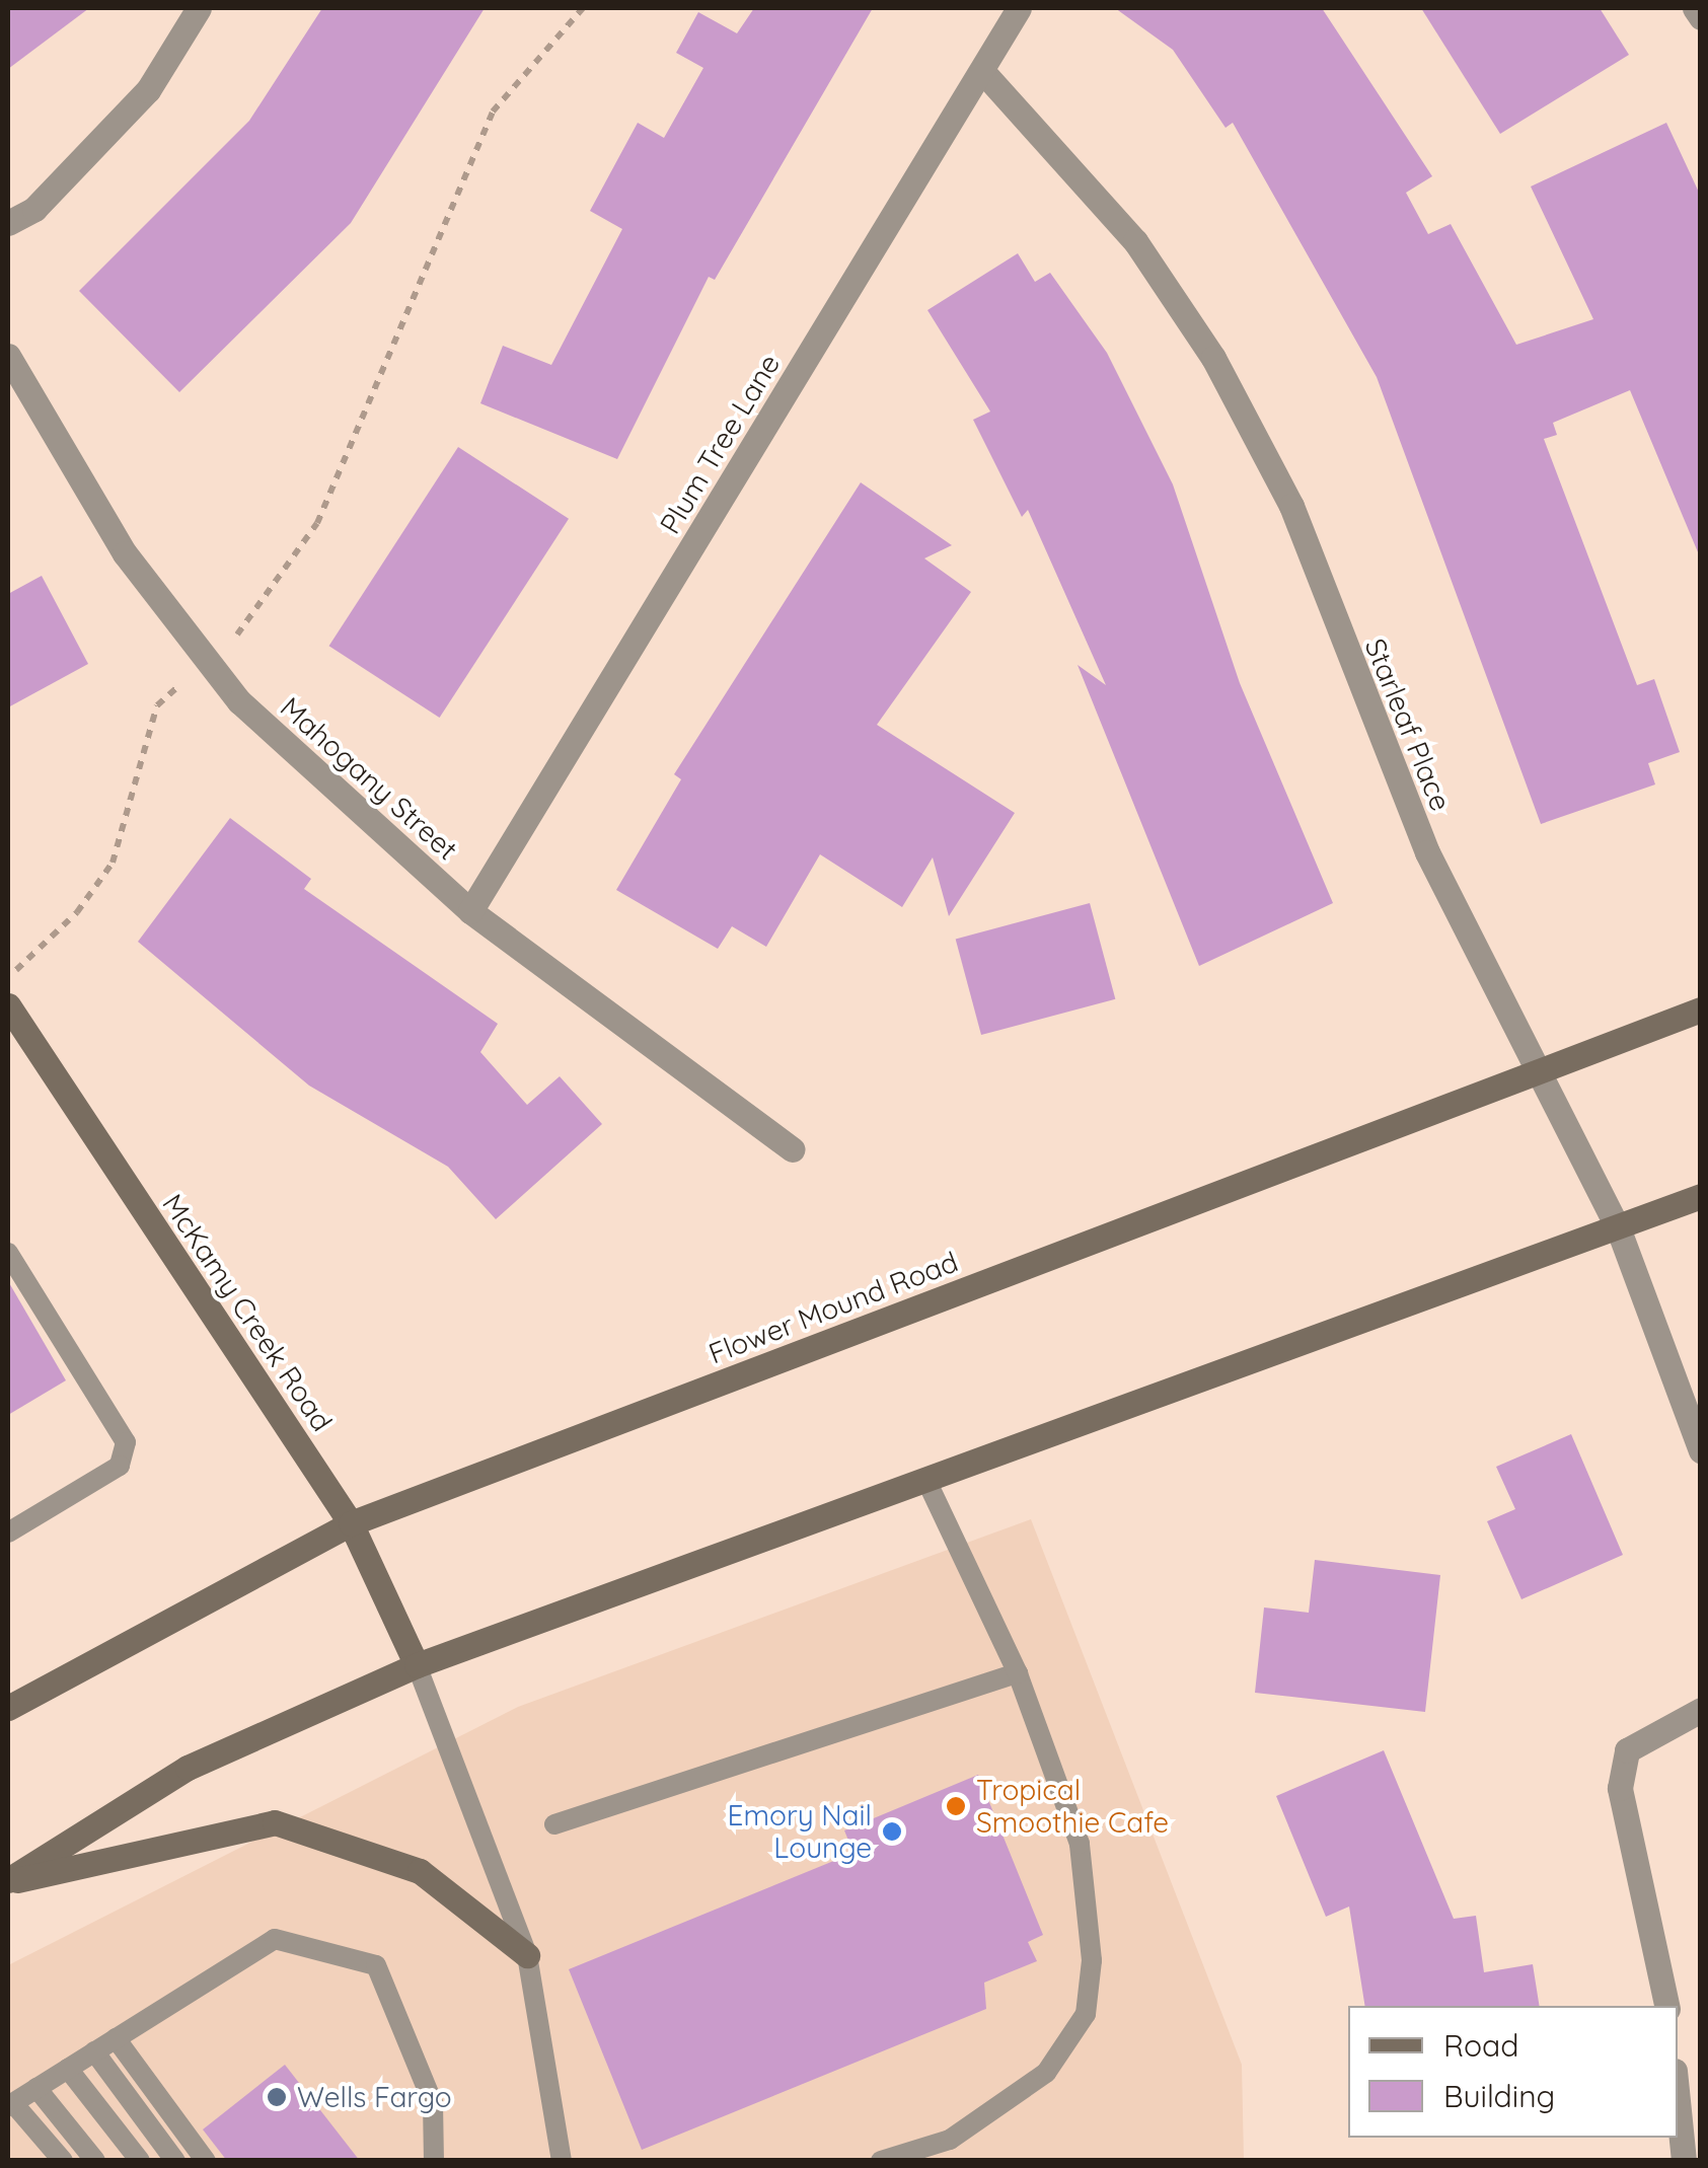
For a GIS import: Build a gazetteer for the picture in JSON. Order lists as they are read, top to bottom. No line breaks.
{"streets":{"main road":["Flower Mound Road","McKamy Creek Road"],"street":["Plum Tree Lane","Starleaf Place","Mahogany Street"]},"crossings":[["Plum Tree Lane","Starleaf Place"],["Plum Tree Lane","Mahogany Street"],["Starleaf Place","Flower Mound Road"],["Flower Mound Road","McKamy Creek Road"]],"places":["Tropical Smoothie Cafe","Emory Nail Lounge","Wells Fargo"],"legend":["Road","Building"]}
